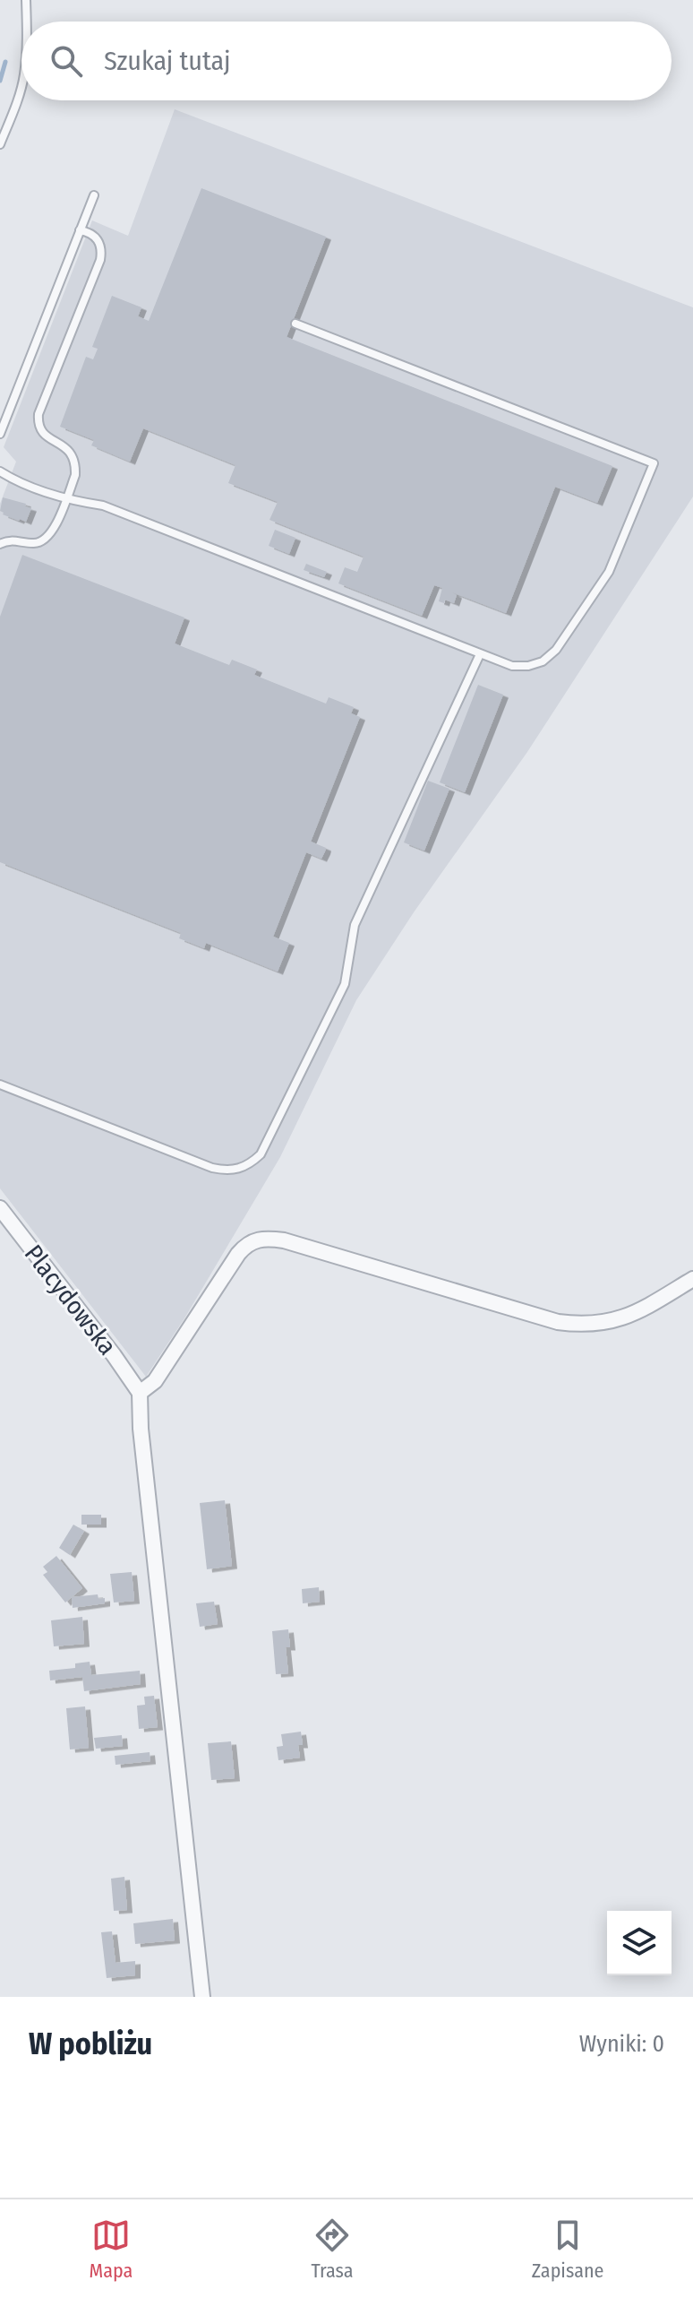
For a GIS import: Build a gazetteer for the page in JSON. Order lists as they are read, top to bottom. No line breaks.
{"streets":{"street":["Placydowska"]},"page":{"search":"Szukaj tutaj","heading":["W pobliżu","Wyniki: 0"],"nav":["Mapa","Trasa","Zapisane"]}}
